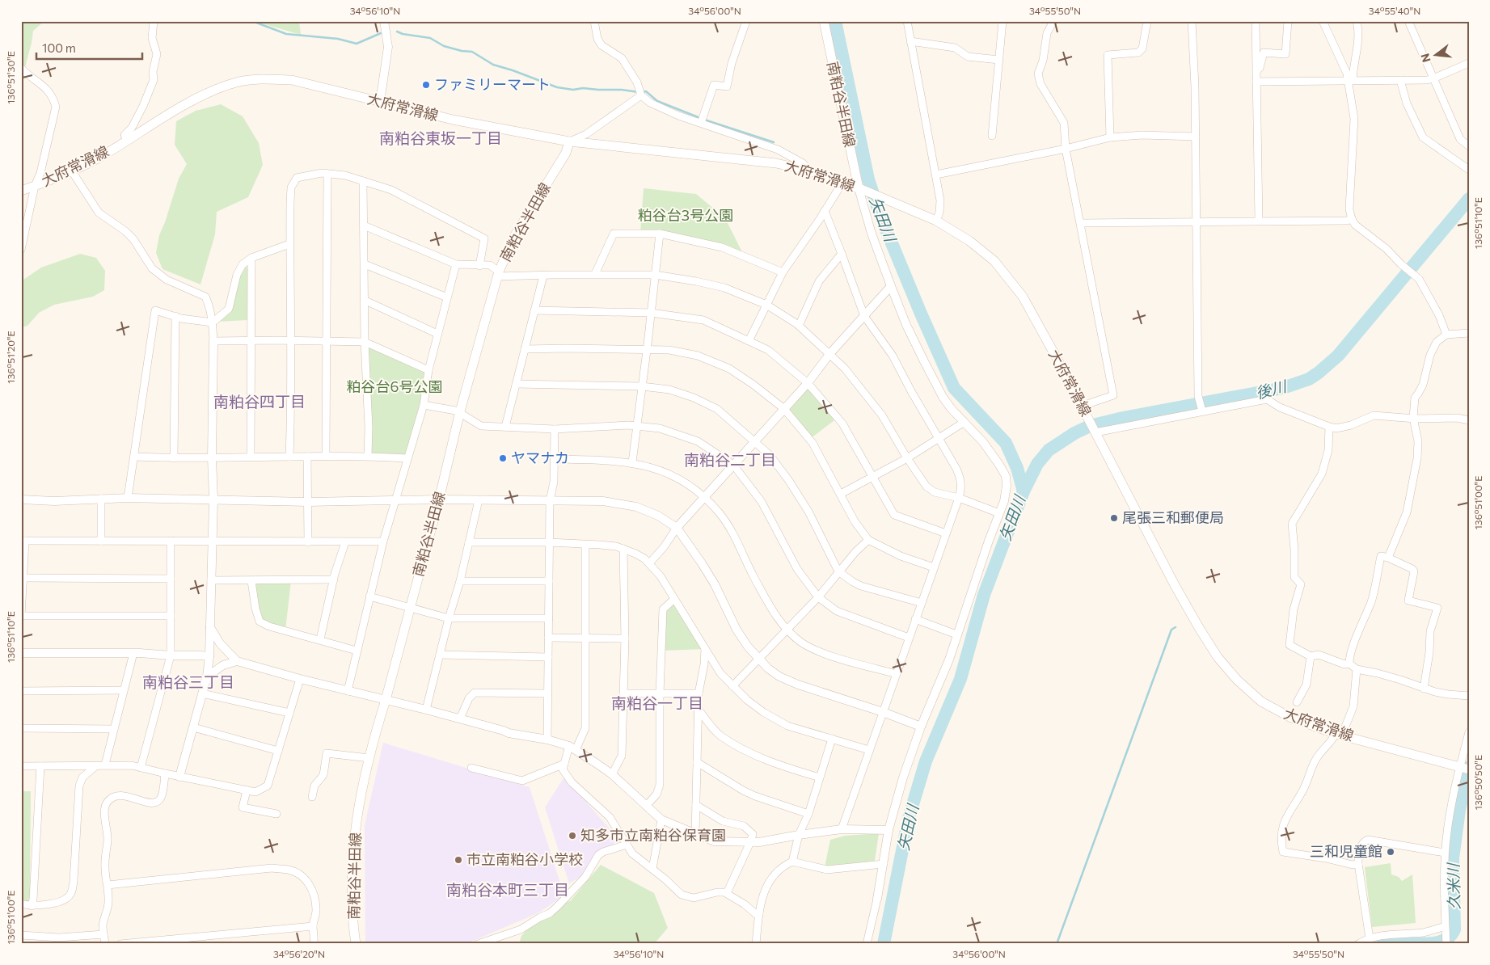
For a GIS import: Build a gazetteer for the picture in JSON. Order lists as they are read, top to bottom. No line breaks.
{"streets":{"main road":["南粕谷半田線","大府常滑線"]},"crossings":[["南粕谷半田線","大府常滑線"]],"districts":["南粕谷東坂一丁目","南粕谷四丁目","南粕谷二丁目","南粕谷三丁目","南粕谷一丁目","南粕谷本町三丁目"],"water":["矢田川","後川","久米川"],"parks":["粕谷台3号公園","粕谷台6号公園"],"places":["ファミリーマート","ヤマナカ","尾張三和郵便局","知多市立南粕谷保育園","三和児童館","市立南粕谷小学校"],"scale_bar":"100 m","north":"left","coordinates":["34°56'10\"N","34°56'00\"N","34°55'50\"N","34°55'40\"N","136°51'30\"E","136°51'10\"E","136°51'20\"E","136°51'00\"E","136°50'50\"E","34°56'20\"N"]}
